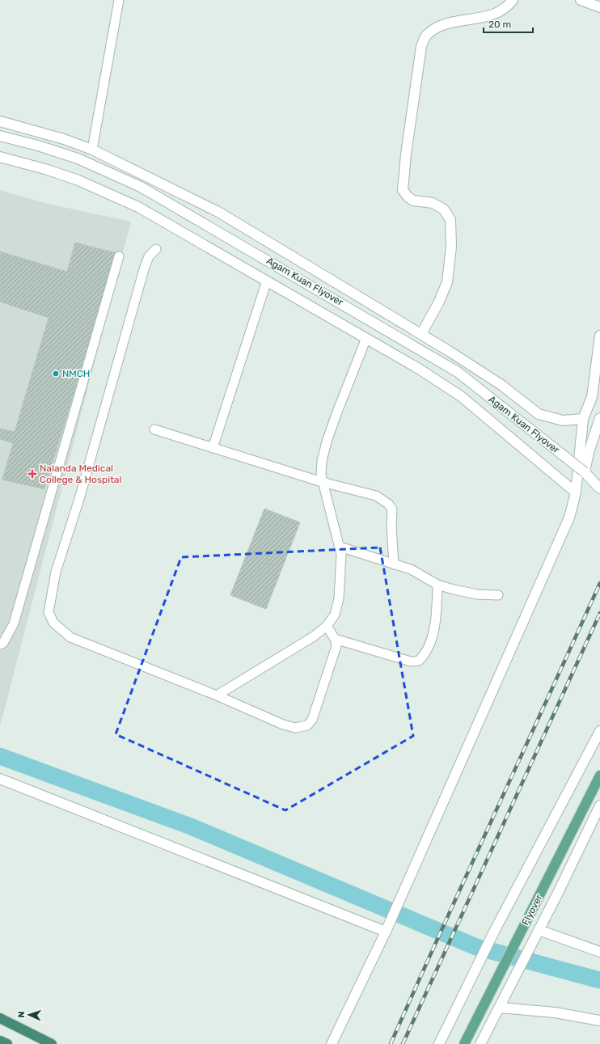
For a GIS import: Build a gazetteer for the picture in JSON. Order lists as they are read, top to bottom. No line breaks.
{"streets":{"main road":["Flyover"],"street":["Agam Kuan Flyover"]},"places":{"other":["NMCH"],"health":["Nalanda Medical College & Hospital"]},"scale_bar":"20 m","north":"left"}
